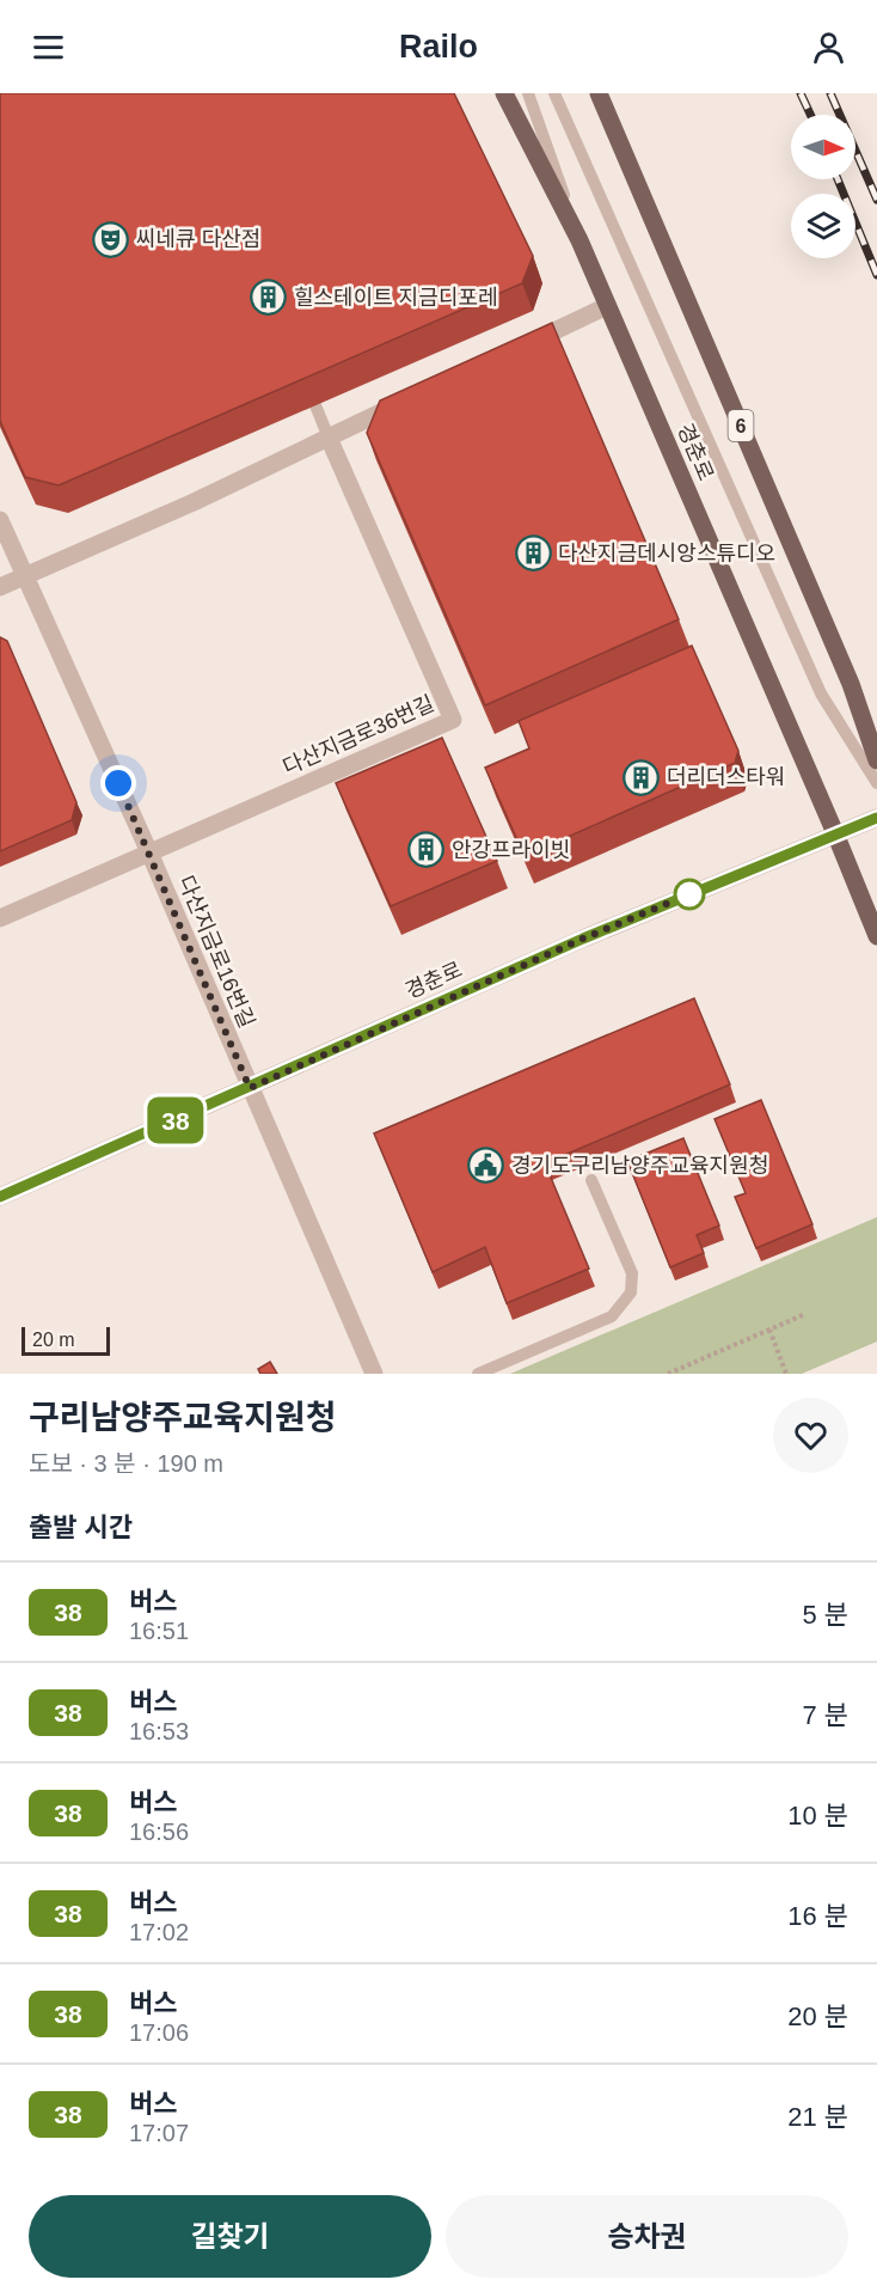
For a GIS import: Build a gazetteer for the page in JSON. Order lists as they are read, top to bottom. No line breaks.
{"streets":{"main road":["6","경춘로"],"street":["다산지금로36번길","다산지금로16번길"]},"crossings":[["경춘로","다산지금로16번길"],["다산지금로36번길","다산지금로16번길"]],"places":{"theatre":["씨네큐 다산점"],"building":["힐스테이트 지금디포레","다산지금데시앙스튜디오","더리더스타워","안강프라이빗"],"public building":["경기도구리남양주교육지원청"]},"lines":["bus line 38"],"scale_bar":"20 m","north":"right","page":{"header":"Railo","on_map":"38","scale":"20 m","heading":[["구리남양주교육지원청","도보 · 3 분 · 190 m"],"출발 시간"],"list":[{"mark":"38","name":"버스","note":"16:51","value":"5 분"},{"mark":"38","name":"버스","note":"16:53","value":"7 분"},{"mark":"38","name":"버스","note":"16:56","value":"10 분"},{"mark":"38","name":"버스","note":"17:02","value":"16 분"},{"mark":"38","name":"버스","note":"17:06","value":"20 분"},{"mark":"38","name":"버스","note":"17:07","value":"21 분"}],"buttons":["길찾기","승차권"]}}
